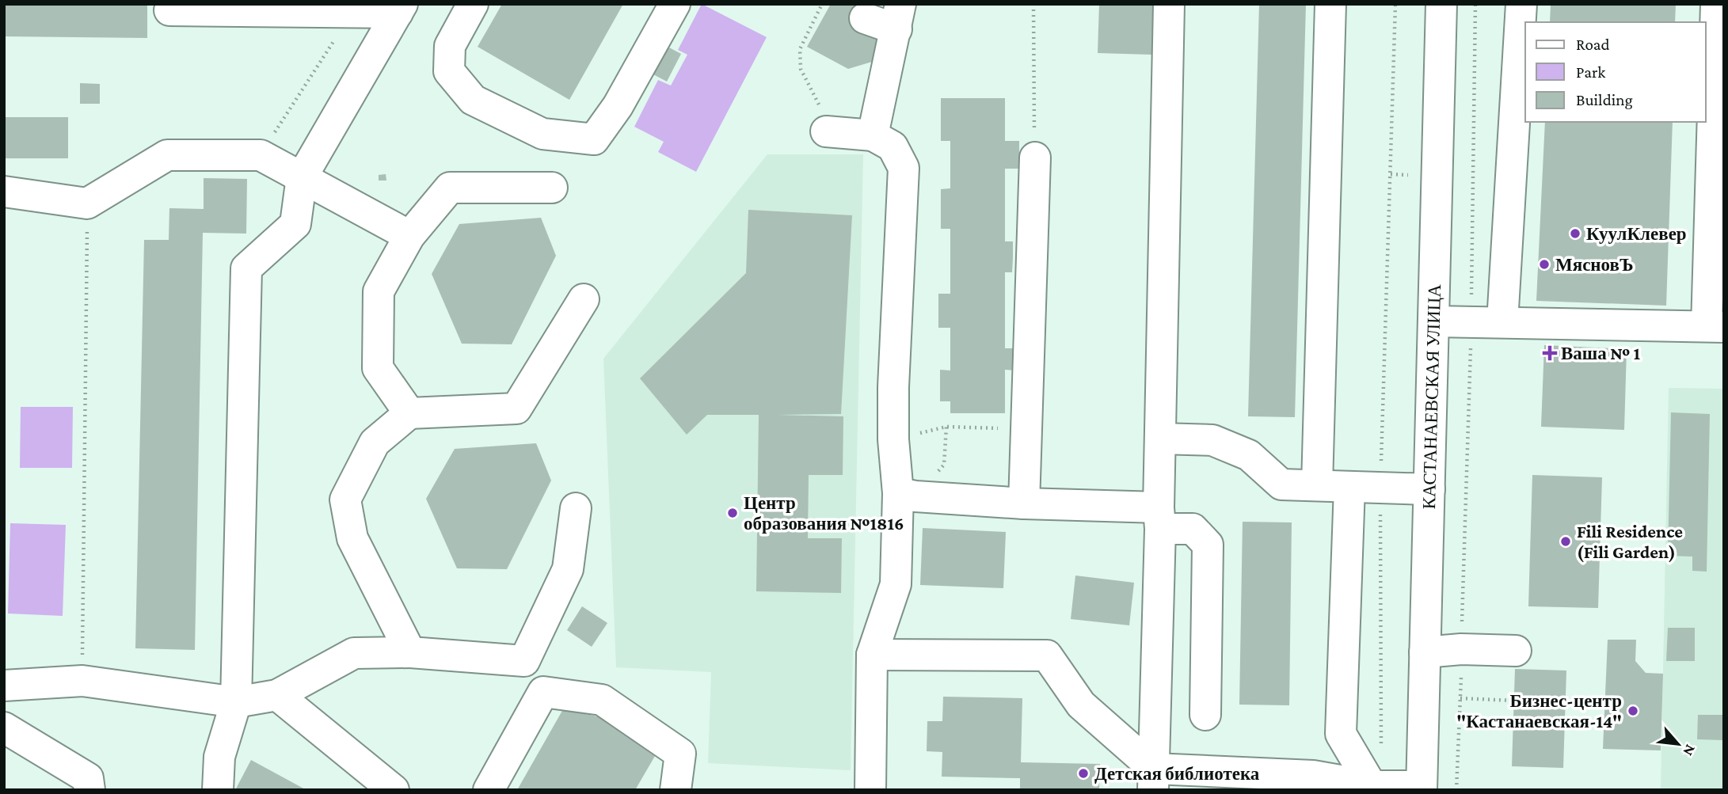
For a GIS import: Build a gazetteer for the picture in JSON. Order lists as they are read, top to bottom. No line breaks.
{"streets":{"street":["КАСТАНАЕВСКАЯ УЛИЦА"]},"places":{"other":["КуулКлевер","МясновЪ","Центр образования №1816","Fili Residence (Fili Garden)","Бизнес-центр \"Кастанаевская-14\"","Детская библиотека"],"health":["Ваша № 1"]},"legend":["Road","Park","Building"],"north":"bottom right"}
